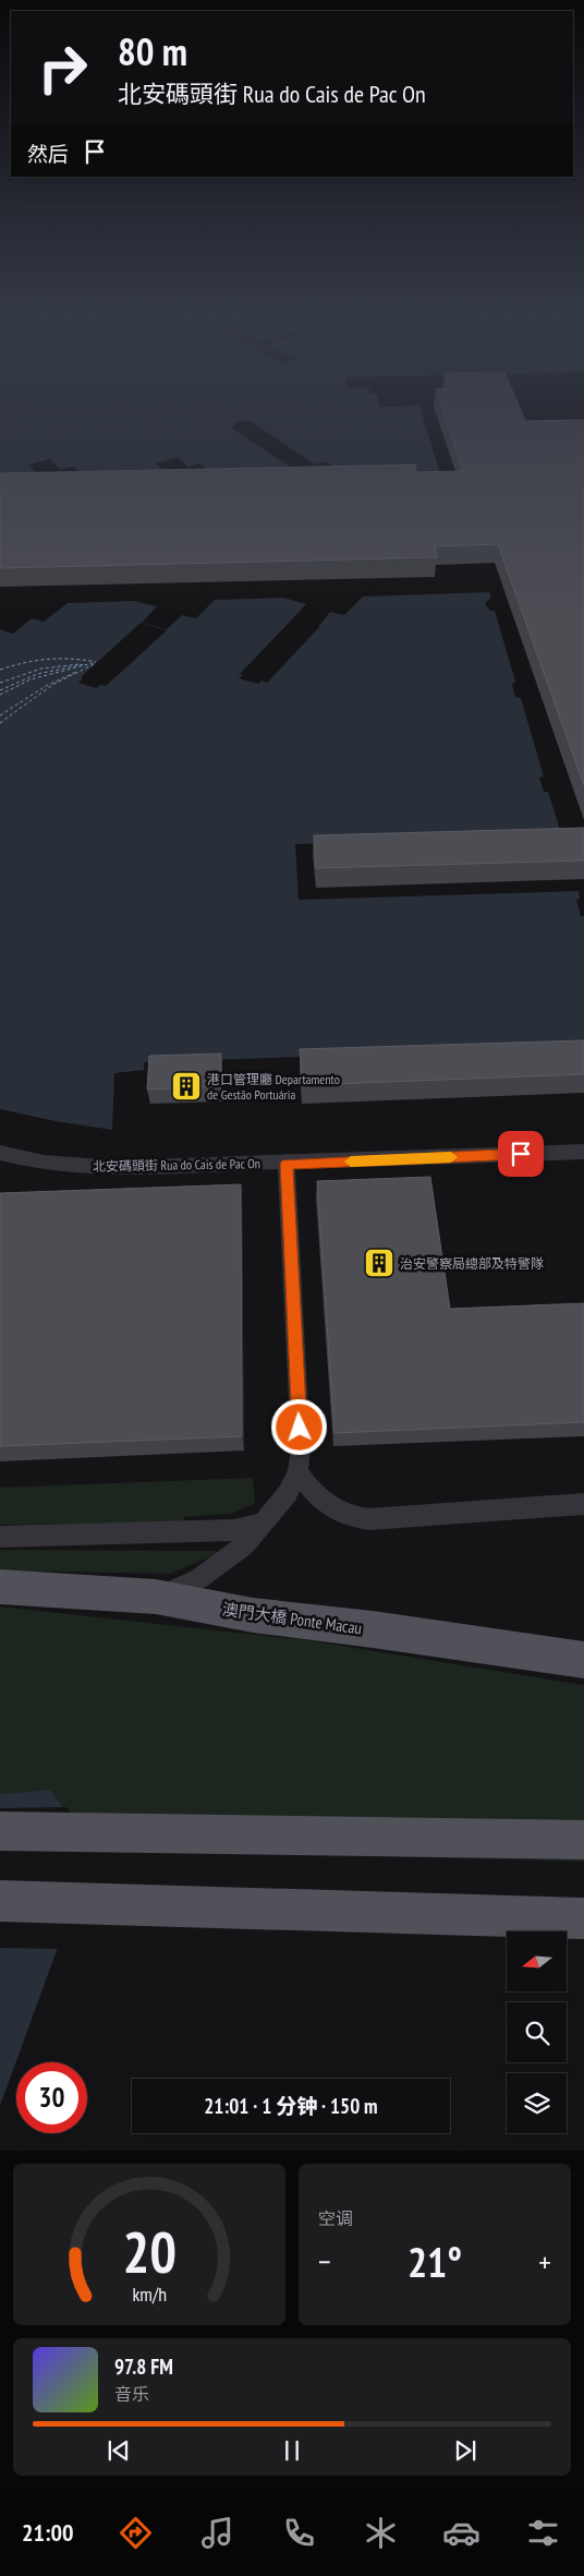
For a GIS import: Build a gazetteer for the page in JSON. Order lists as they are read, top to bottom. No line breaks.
{"streets":{"main road":["澳門大橋 Ponte Macau"],"street":["北安碼頭街 Rua do Cais de Pac On"]},"places":{"building":["港口管理廳 Departamento de Gestão Portuária","治安警察局總部及特警隊"]},"north":"left","page":{"turn":["80 m","北安碼頭街 Rua do Cais de Pac On"],"then":"然后","limit":"30","trip":"21:01 · 1 分钟 · 150 m","tile":"空调","heat":["−","21°","+"],"song":["97.8 FM","音乐"],"tabs":"21:00","gauge":["20","km/h"]}}
